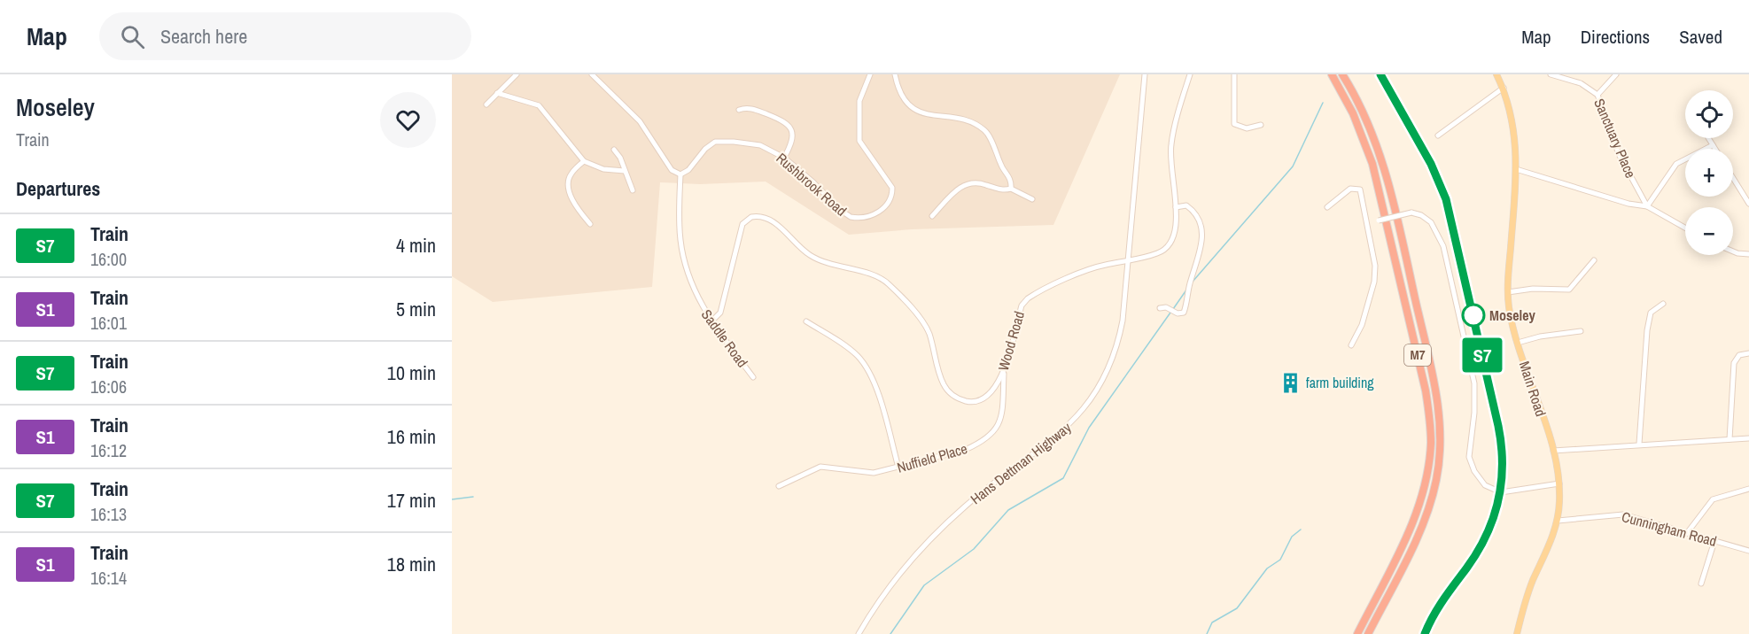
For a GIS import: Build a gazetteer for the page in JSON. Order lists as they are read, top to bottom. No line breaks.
{"streets":{"highway":["M7"],"main road":["Main Road"],"street":["Sanctuary Place","Rushbrook Road","Saddle Road","Wood Road","Nuffield Place","Hans Dettman Highway","Cunningham Road"]},"crossings":[["Rushbrook Road","Saddle Road"],["Saddle Road","Wood Road"],["Wood Road","Nuffield Place"],["Wood Road","Hans Dettman Highway"],["Main Road","Cunningham Road"]],"places":{"other":["Moseley"],"building":["farm building"]},"page":{"header":"Map","search":"Search here","nav":["Map","Directions","Saved"],"heading":[["Moseley","Train"],"Departures"],"on_map":"S7","map_buttons":["+","−"],"list":[{"mark":"S7","name":"Train","note":"16:00","value":"4 min"},{"mark":"S1","name":"Train","note":"16:01","value":"5 min"},{"mark":"S7","name":"Train","note":"16:06","value":"10 min"},{"mark":"S1","name":"Train","note":"16:12","value":"16 min"},{"mark":"S7","name":"Train","note":"16:13","value":"17 min"},{"mark":"S1","name":"Train","note":"16:14","value":"18 min"}]}}
